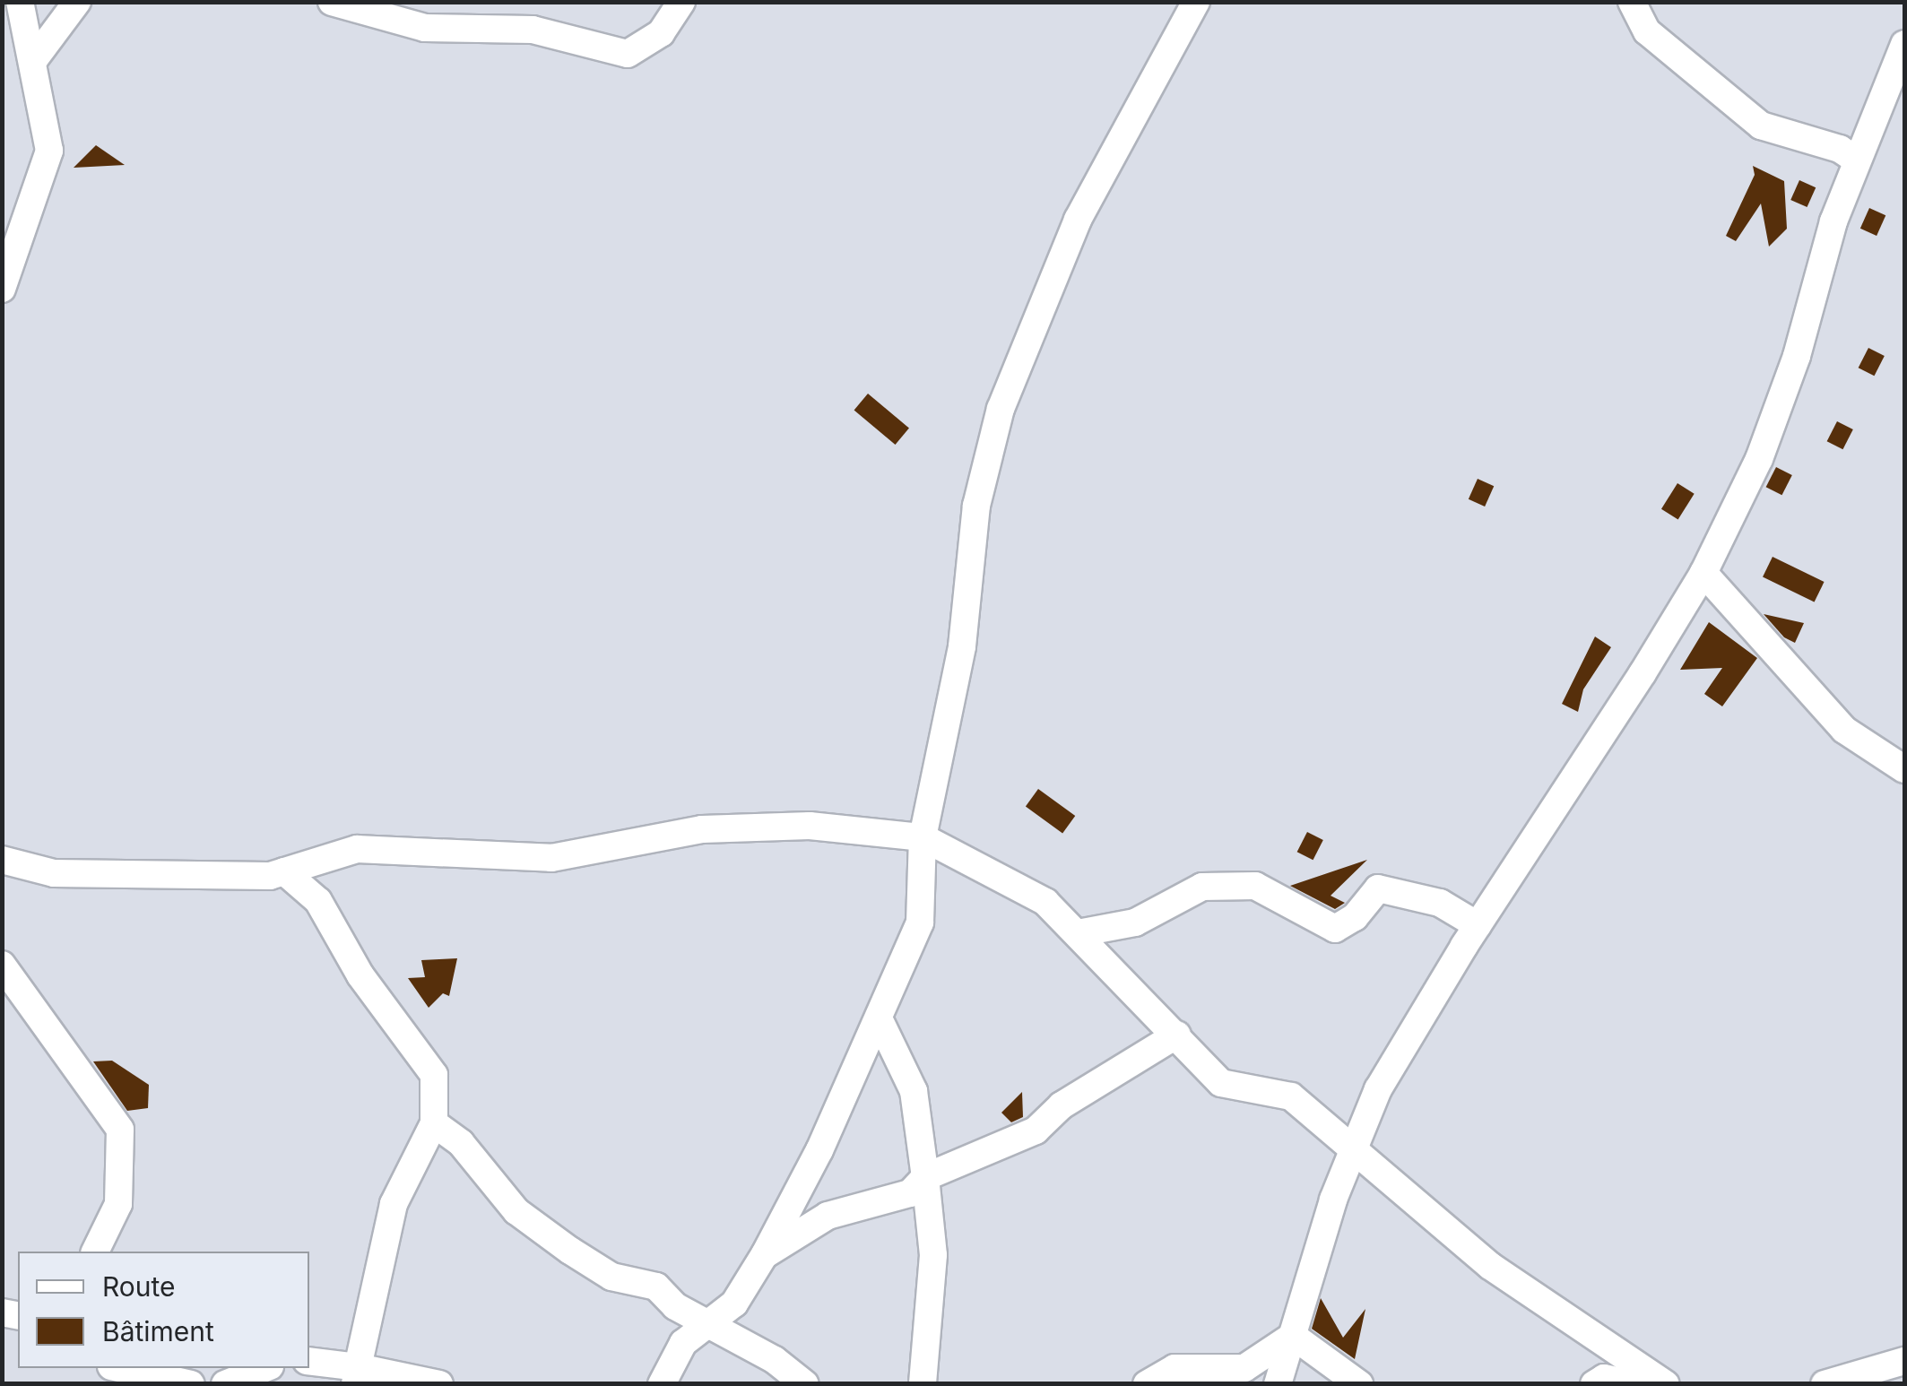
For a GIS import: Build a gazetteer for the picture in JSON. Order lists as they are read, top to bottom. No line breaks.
{"legend":["Route","Bâtiment"]}
